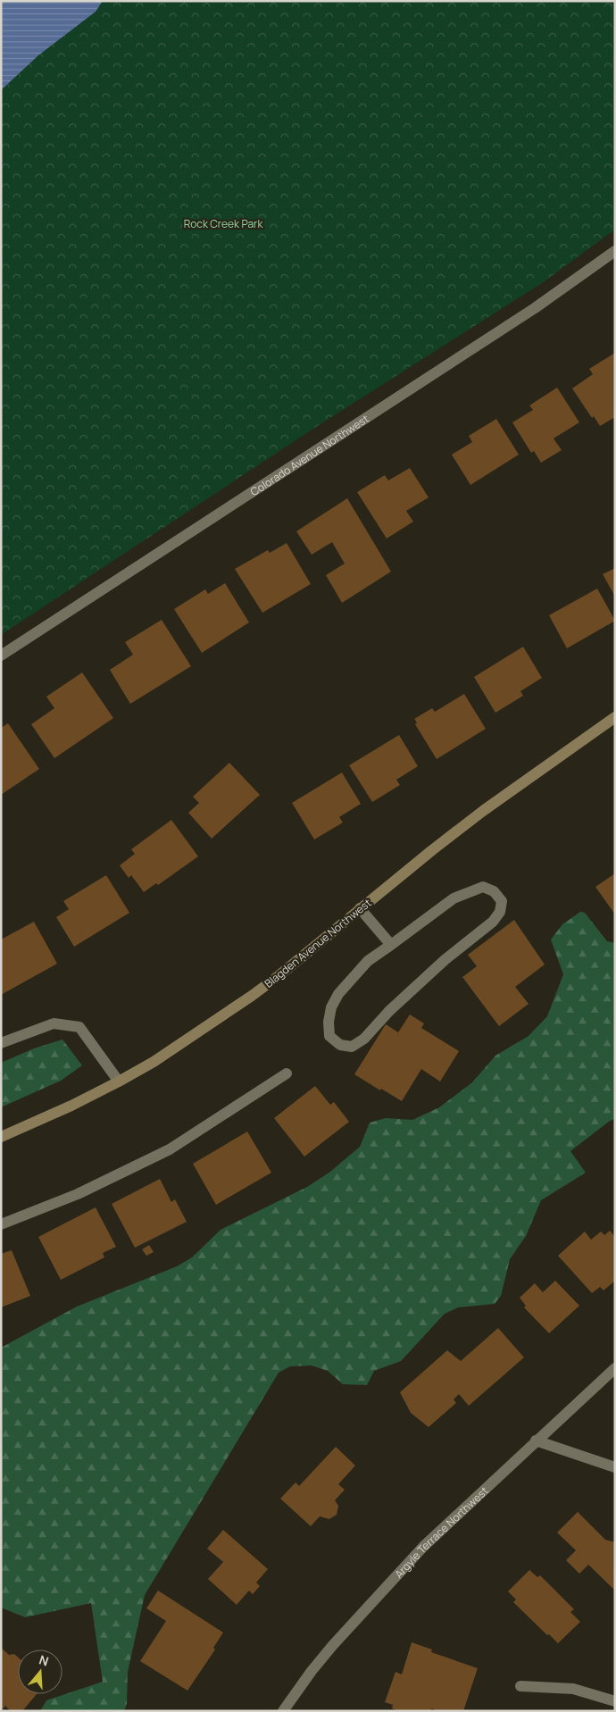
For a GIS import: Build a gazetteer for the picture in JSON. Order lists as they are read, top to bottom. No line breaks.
{"streets":{"main road":["Blagden Avenue Northwest"],"street":["Colorado Avenue Northwest","Argyle Terrace Northwest"]},"parks":["Rock Creek Park"],"north":"top"}
